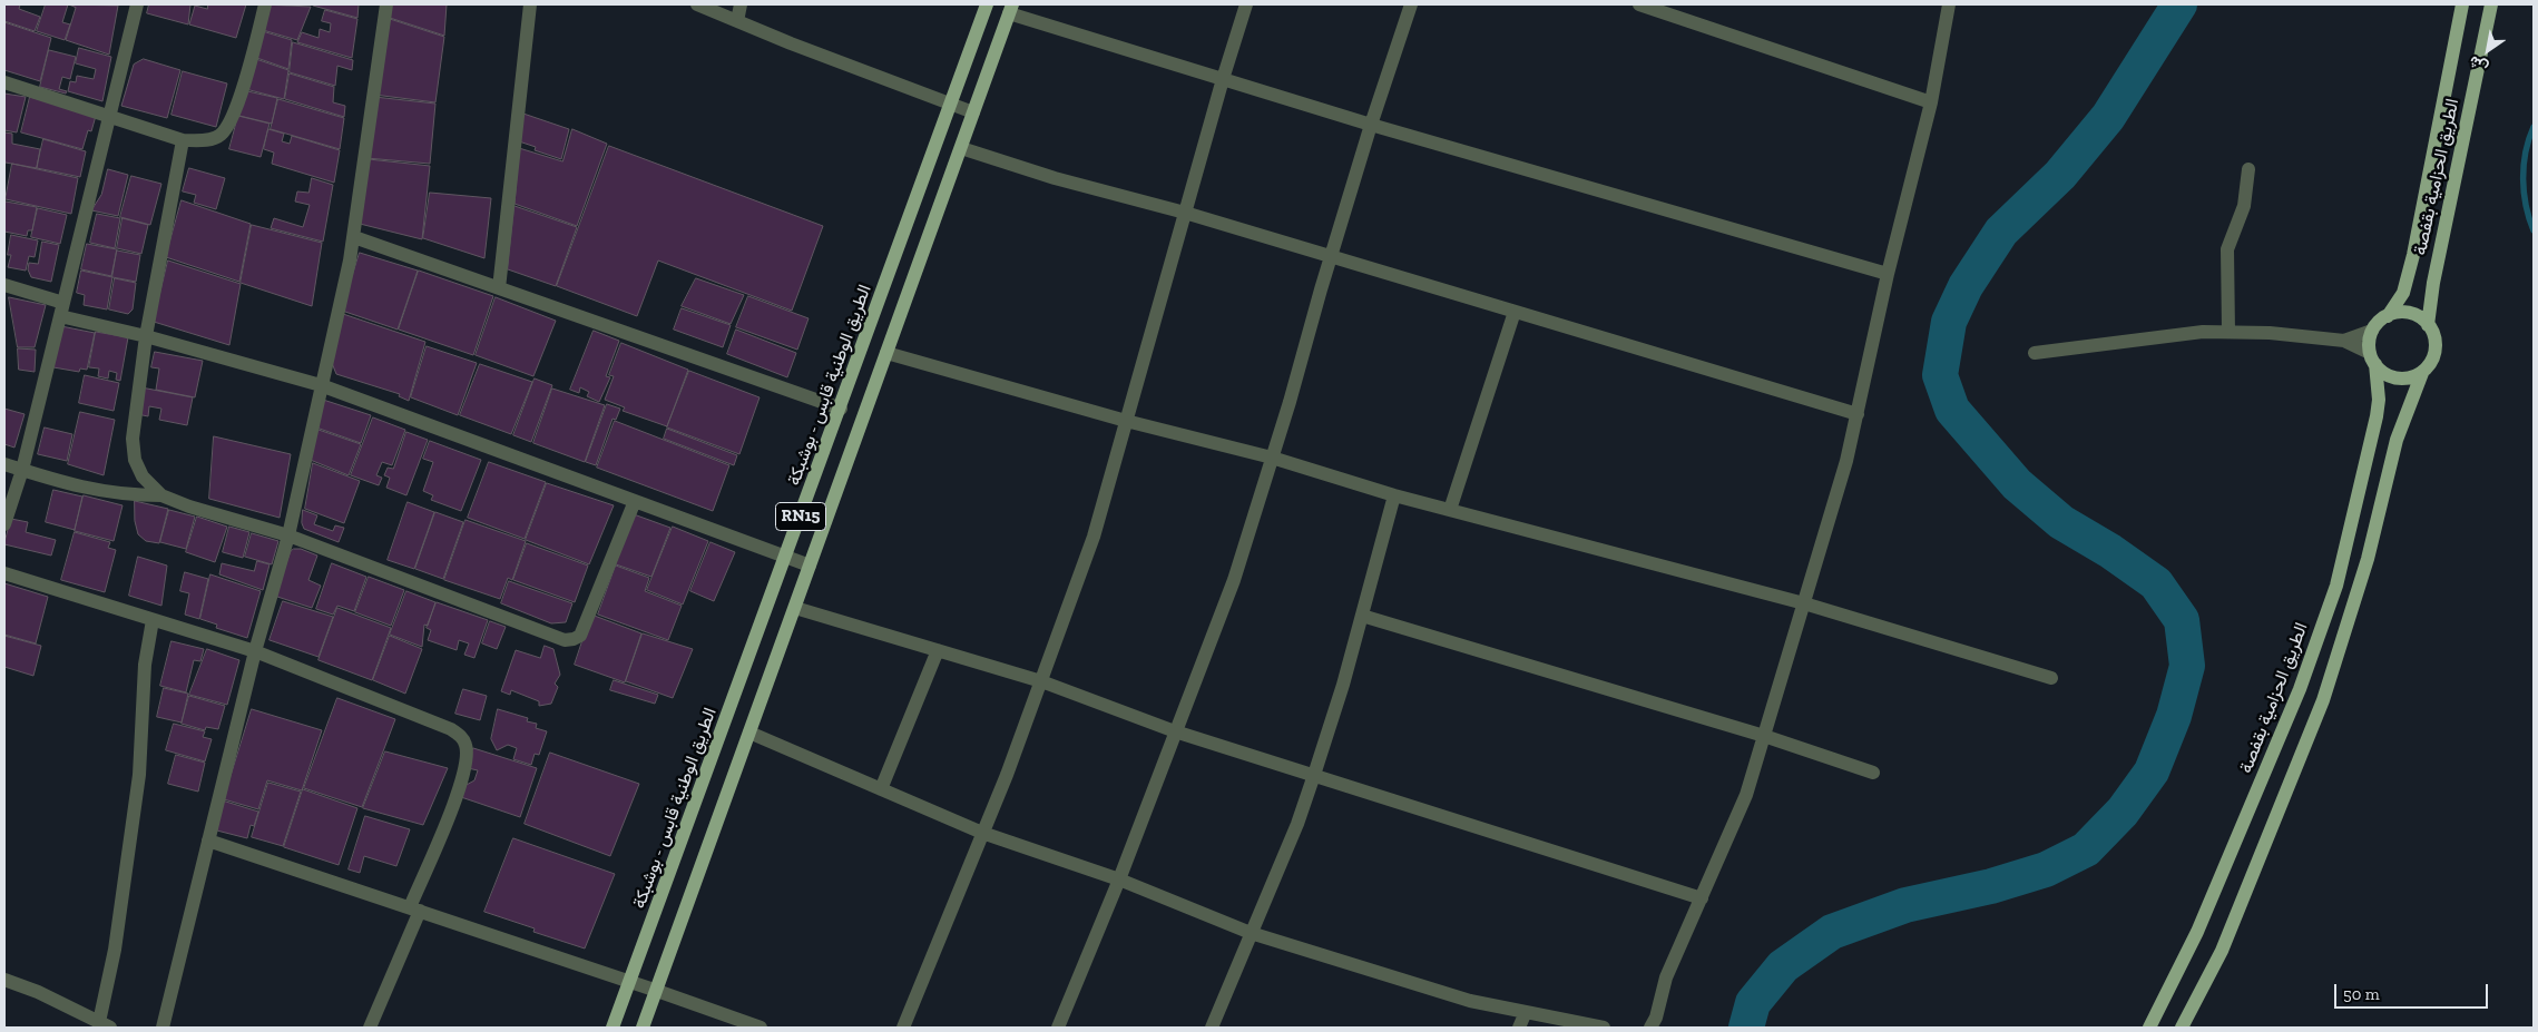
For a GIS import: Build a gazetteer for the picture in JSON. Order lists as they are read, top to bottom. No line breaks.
{"streets":{"main road":["الطريق الحزامية بقفصة","الطريق الوطنية قابس - بوشبكة","RN15"]},"scale_bar":"50 m","north":"bottom left"}
